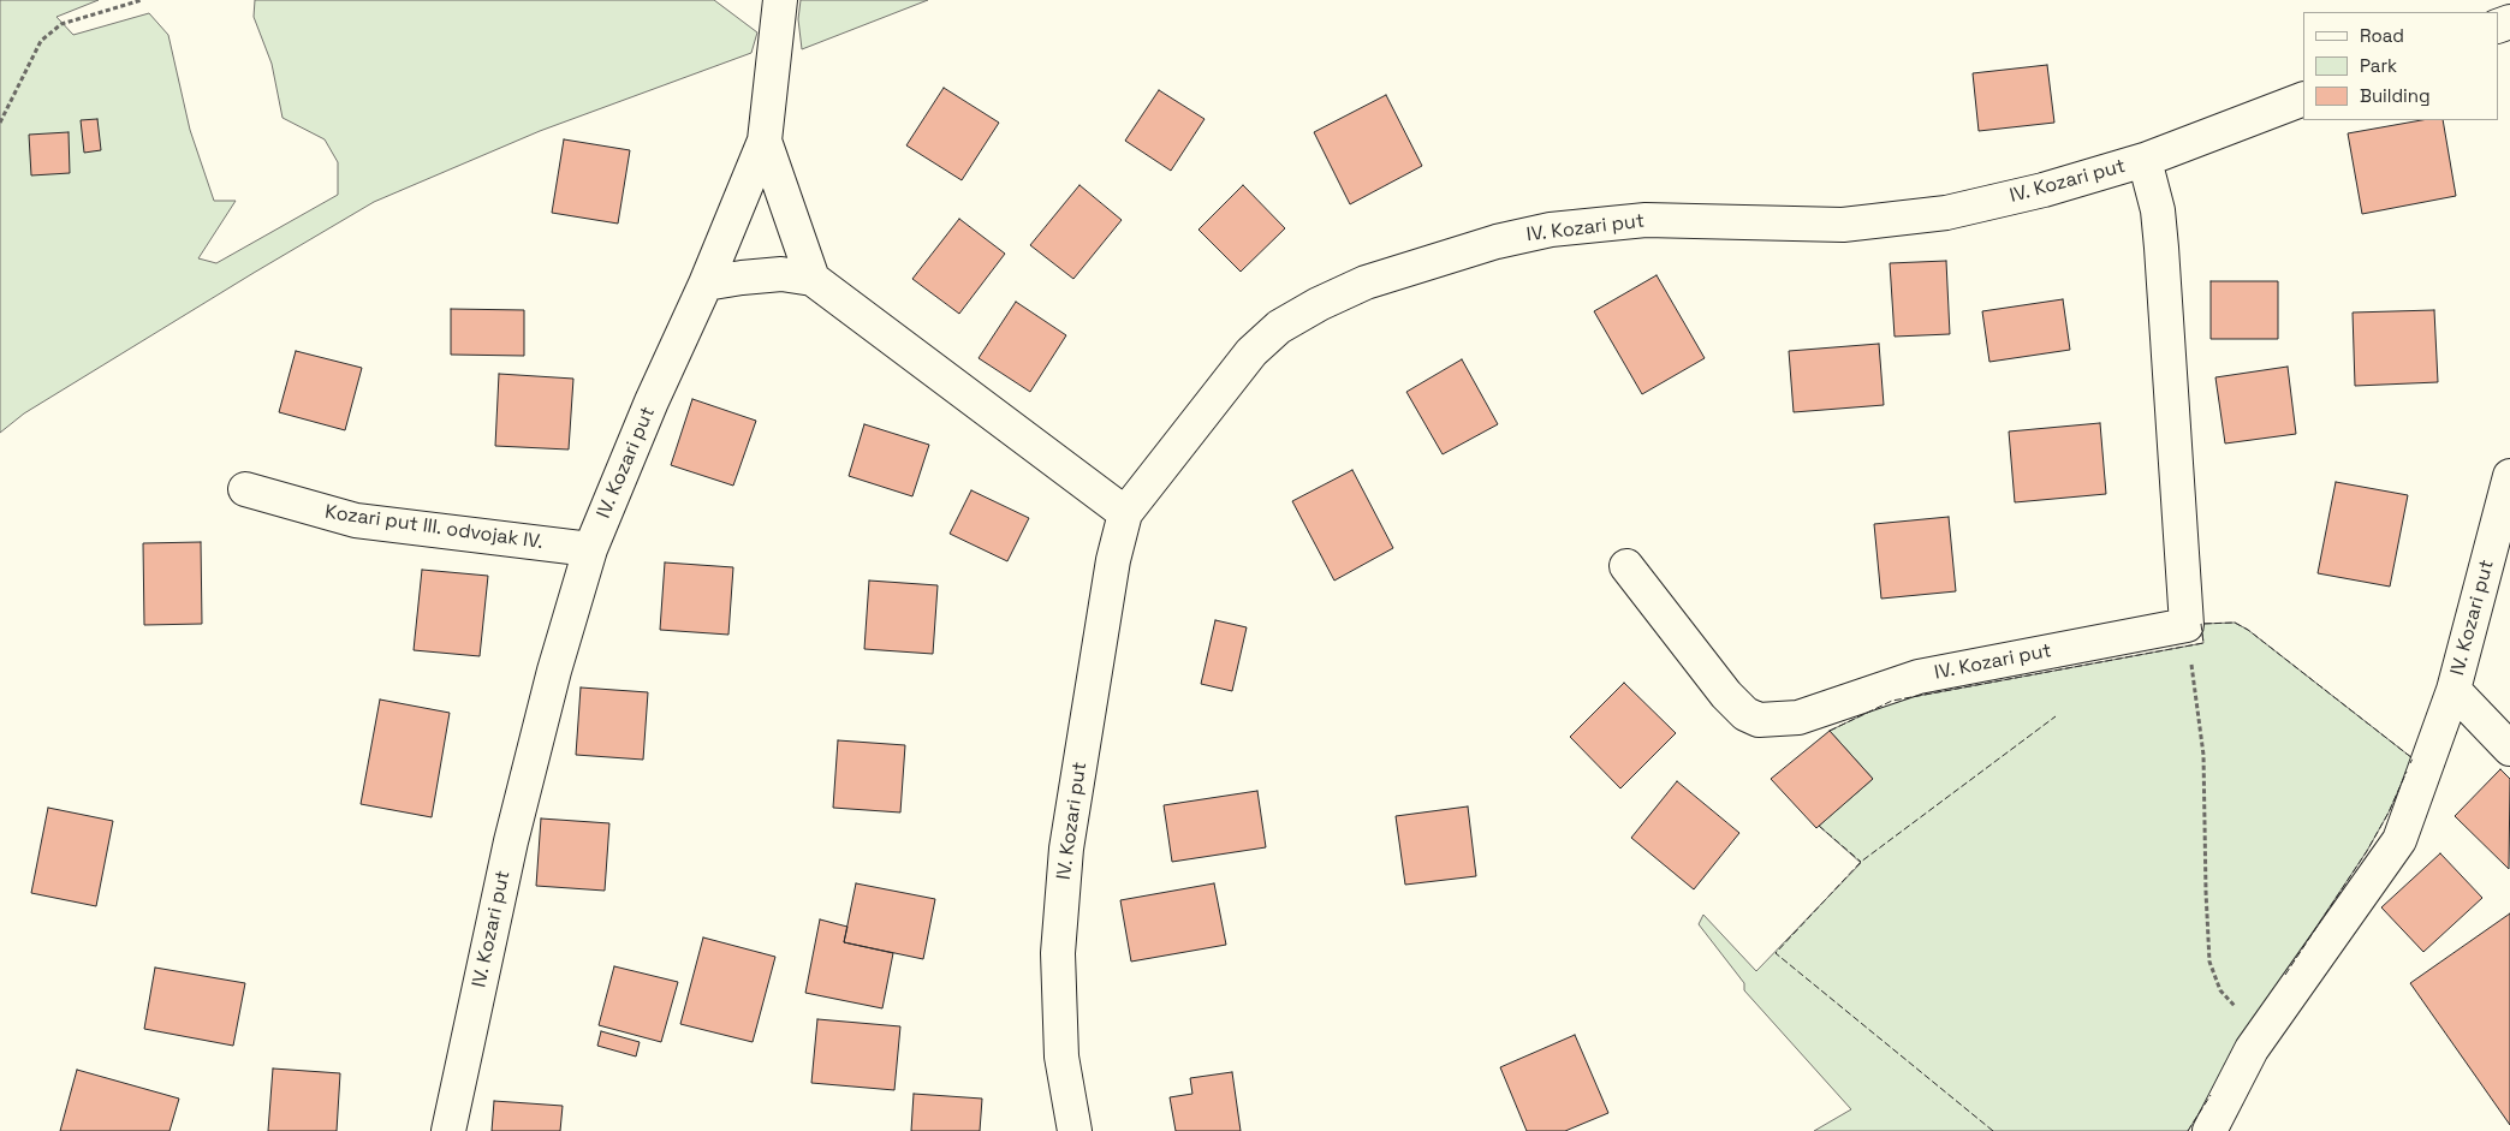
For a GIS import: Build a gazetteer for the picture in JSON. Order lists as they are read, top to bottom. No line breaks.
{"streets":{"street":["IV. Kozari put","Kozari put III. odvojak IV."]},"crossings":[["IV. Kozari put","Kozari put III. odvojak IV."]],"legend":["Road","Park","Building"]}
